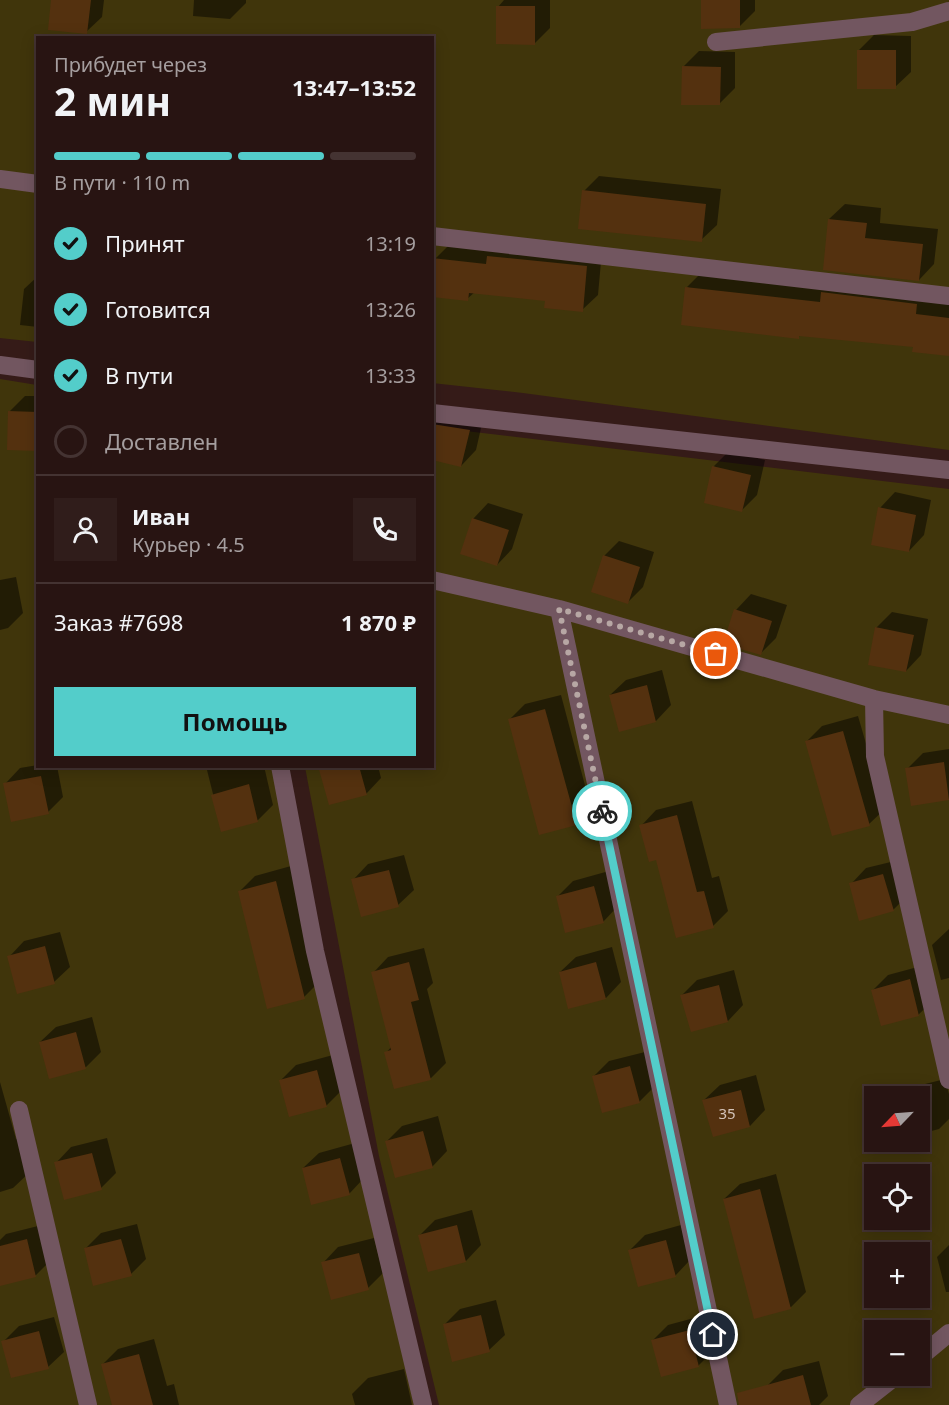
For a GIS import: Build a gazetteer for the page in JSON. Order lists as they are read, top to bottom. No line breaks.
{"house_numbers":["35"],"north":"bottom left","page":{"heading":["2 мин","Прибудет через","13:47–13:52"],"panel":["Иван","Курьер · 4.5","Заказ #7698","1 870 ₽"],"bar":"В пути · 110 m","list":[["Принят","13:19"],["Готовится","13:26"],["В пути","13:33"],"Доставлен"],"buttons":"Помощь","map_buttons":["+","−"]}}
